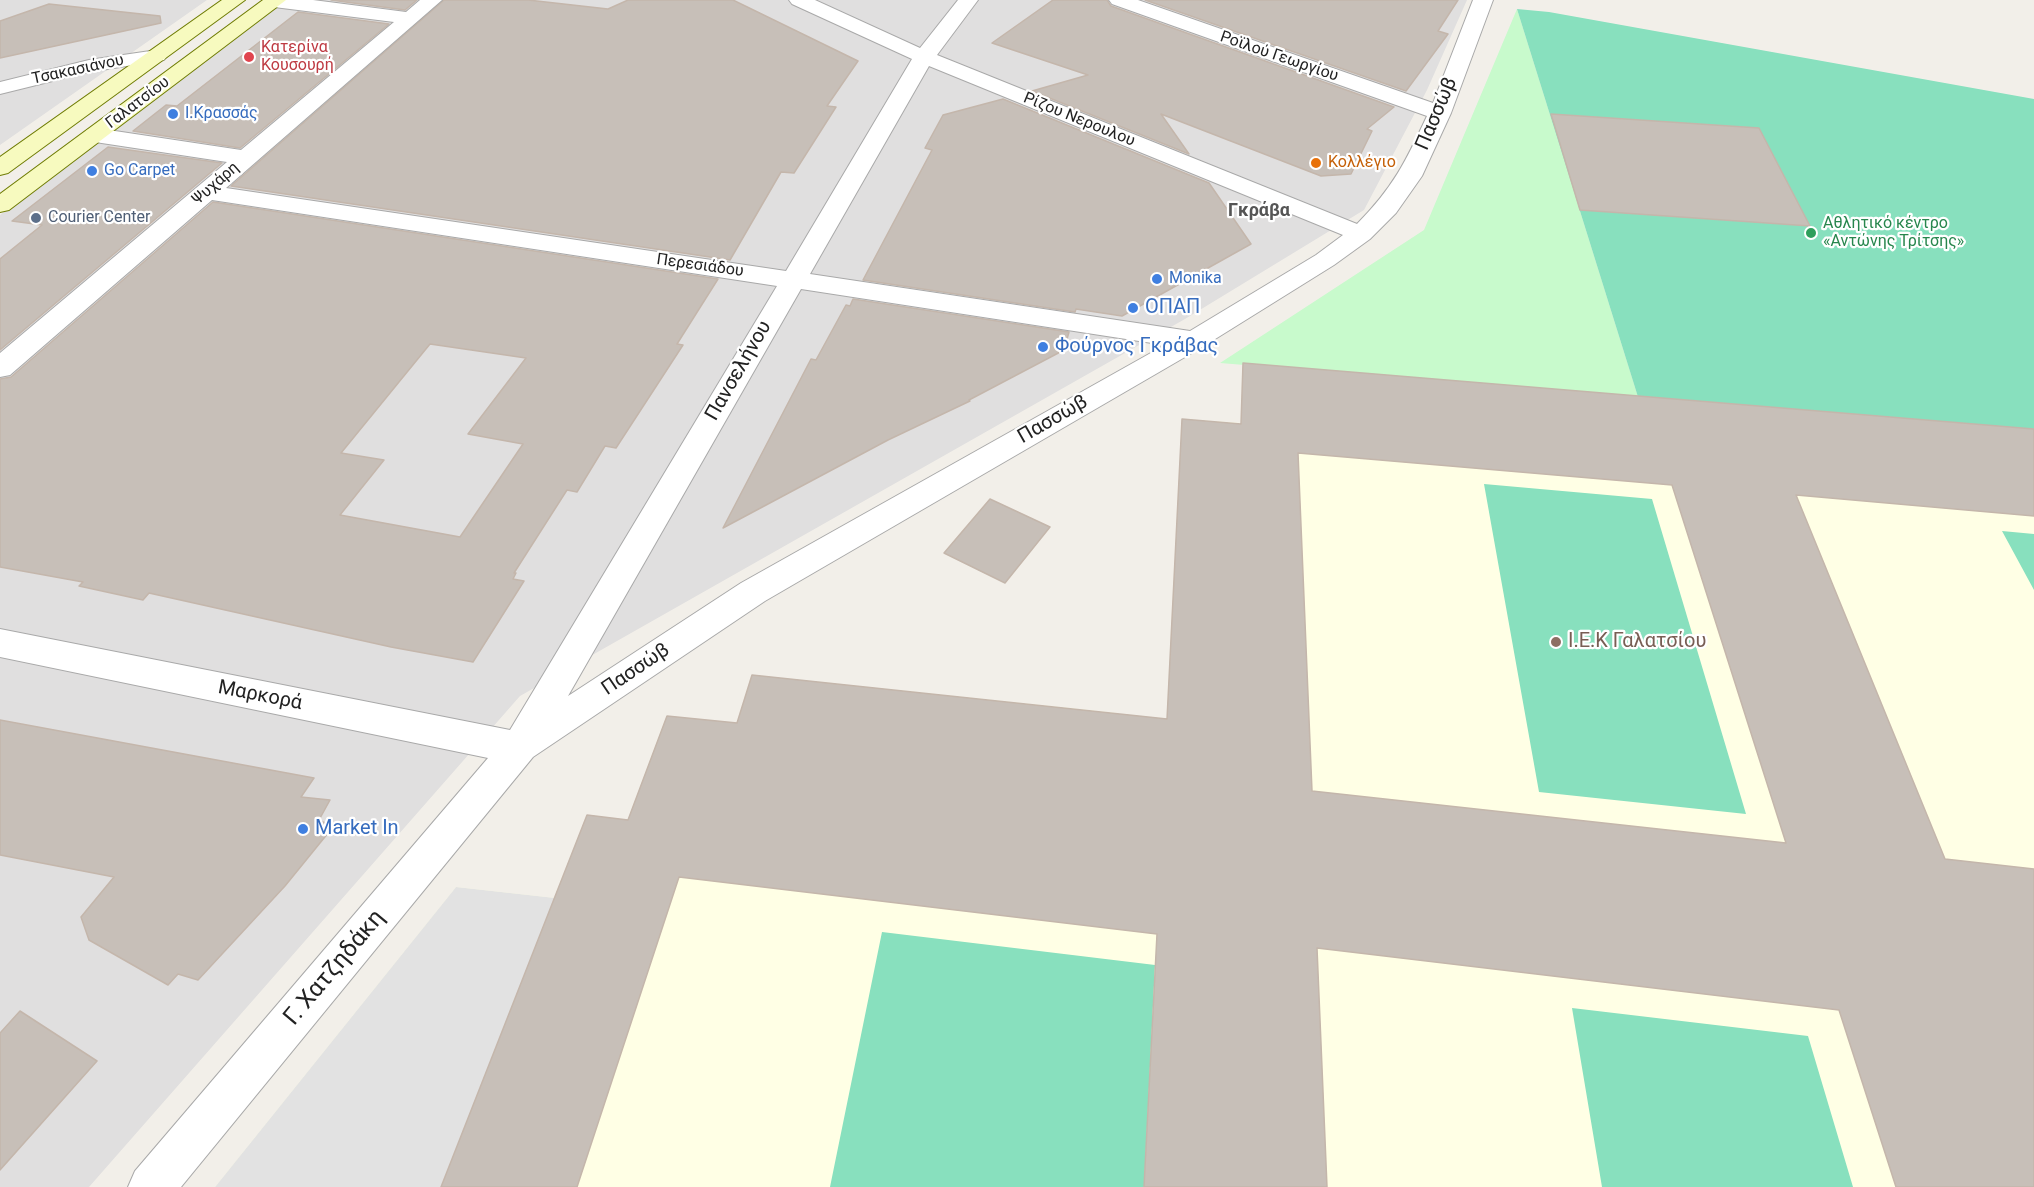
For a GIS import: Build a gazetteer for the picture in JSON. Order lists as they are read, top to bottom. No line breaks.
{"streets":{"main road":["Γαλατσίου"],"street":["Ροϊλού Γεωργίου","Τσακασιάνου","Πασσώβ","Ρίζου Νερουλου","Ψυχάρη","Περεσιάδου","Πανσελήνου","Μαρκορά","Γ. Χατζηδάκη"]},"crossings":[["Ροϊλού Γεωργίου","Πασσώβ"],["Τσακασιάνου","Γαλατσίου"],["Πασσώβ","Ρίζου Νερουλου"],["Πασσώβ","Περεσιάδου"],["Πασσώβ","Πανσελήνου"],["Πασσώβ","Μαρκορά"],["Πασσώβ","Γ. Χατζηδάκη"],["Ρίζου Νερουλου","Πανσελήνου"],["Ψυχάρη","Περεσιάδου"],["Περεσιάδου","Πανσελήνου"],["Πανσελήνου","Μαρκορά"],["Πανσελήνου","Γ. Χατζηδάκη"],["Μαρκορά","Γ. Χατζηδάκη"]],"districts":["Γκράβα"],"places":["Κατερίνα Κουσουρή","Ι.Κρασσάς","Κολλέγιο","Go Carpet","Courier Center","Αθλητικό κέντρο «Αντώνης Τρίτσης»","Monika","ΟΠΑΠ","Φούρνος Γκράβας","Ι.Ε.Κ Γαλατσίου","Market In"]}
